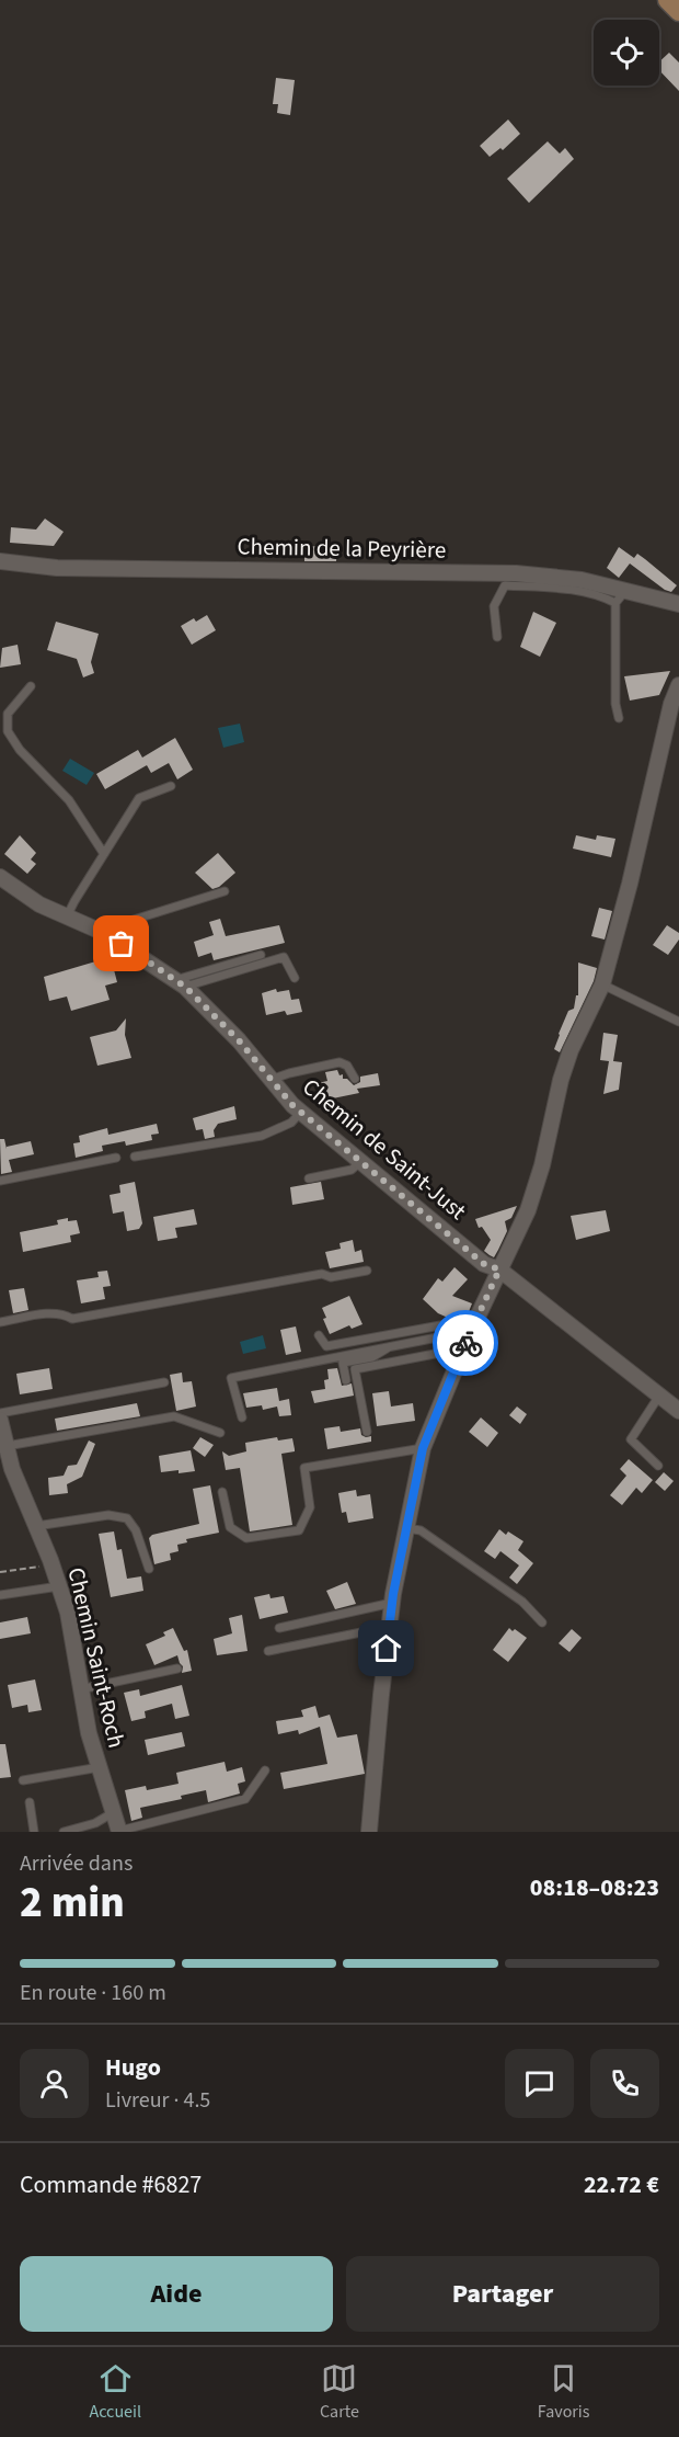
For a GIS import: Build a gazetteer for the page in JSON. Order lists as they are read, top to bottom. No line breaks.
{"streets":{"street":["Chemin de la Peyrière","Chemin de Saint-Just","Chemin Saint-Roch"]},"page":{"heading":["2 min","Arrivée dans","08:18–08:23"],"panel":["Hugo","Livreur · 4.5","Commande #6827","22.72 €"],"bar":"En route · 160 m","buttons":["Aide","Partager"],"tabs":["Accueil","Carte","Favoris"]}}
